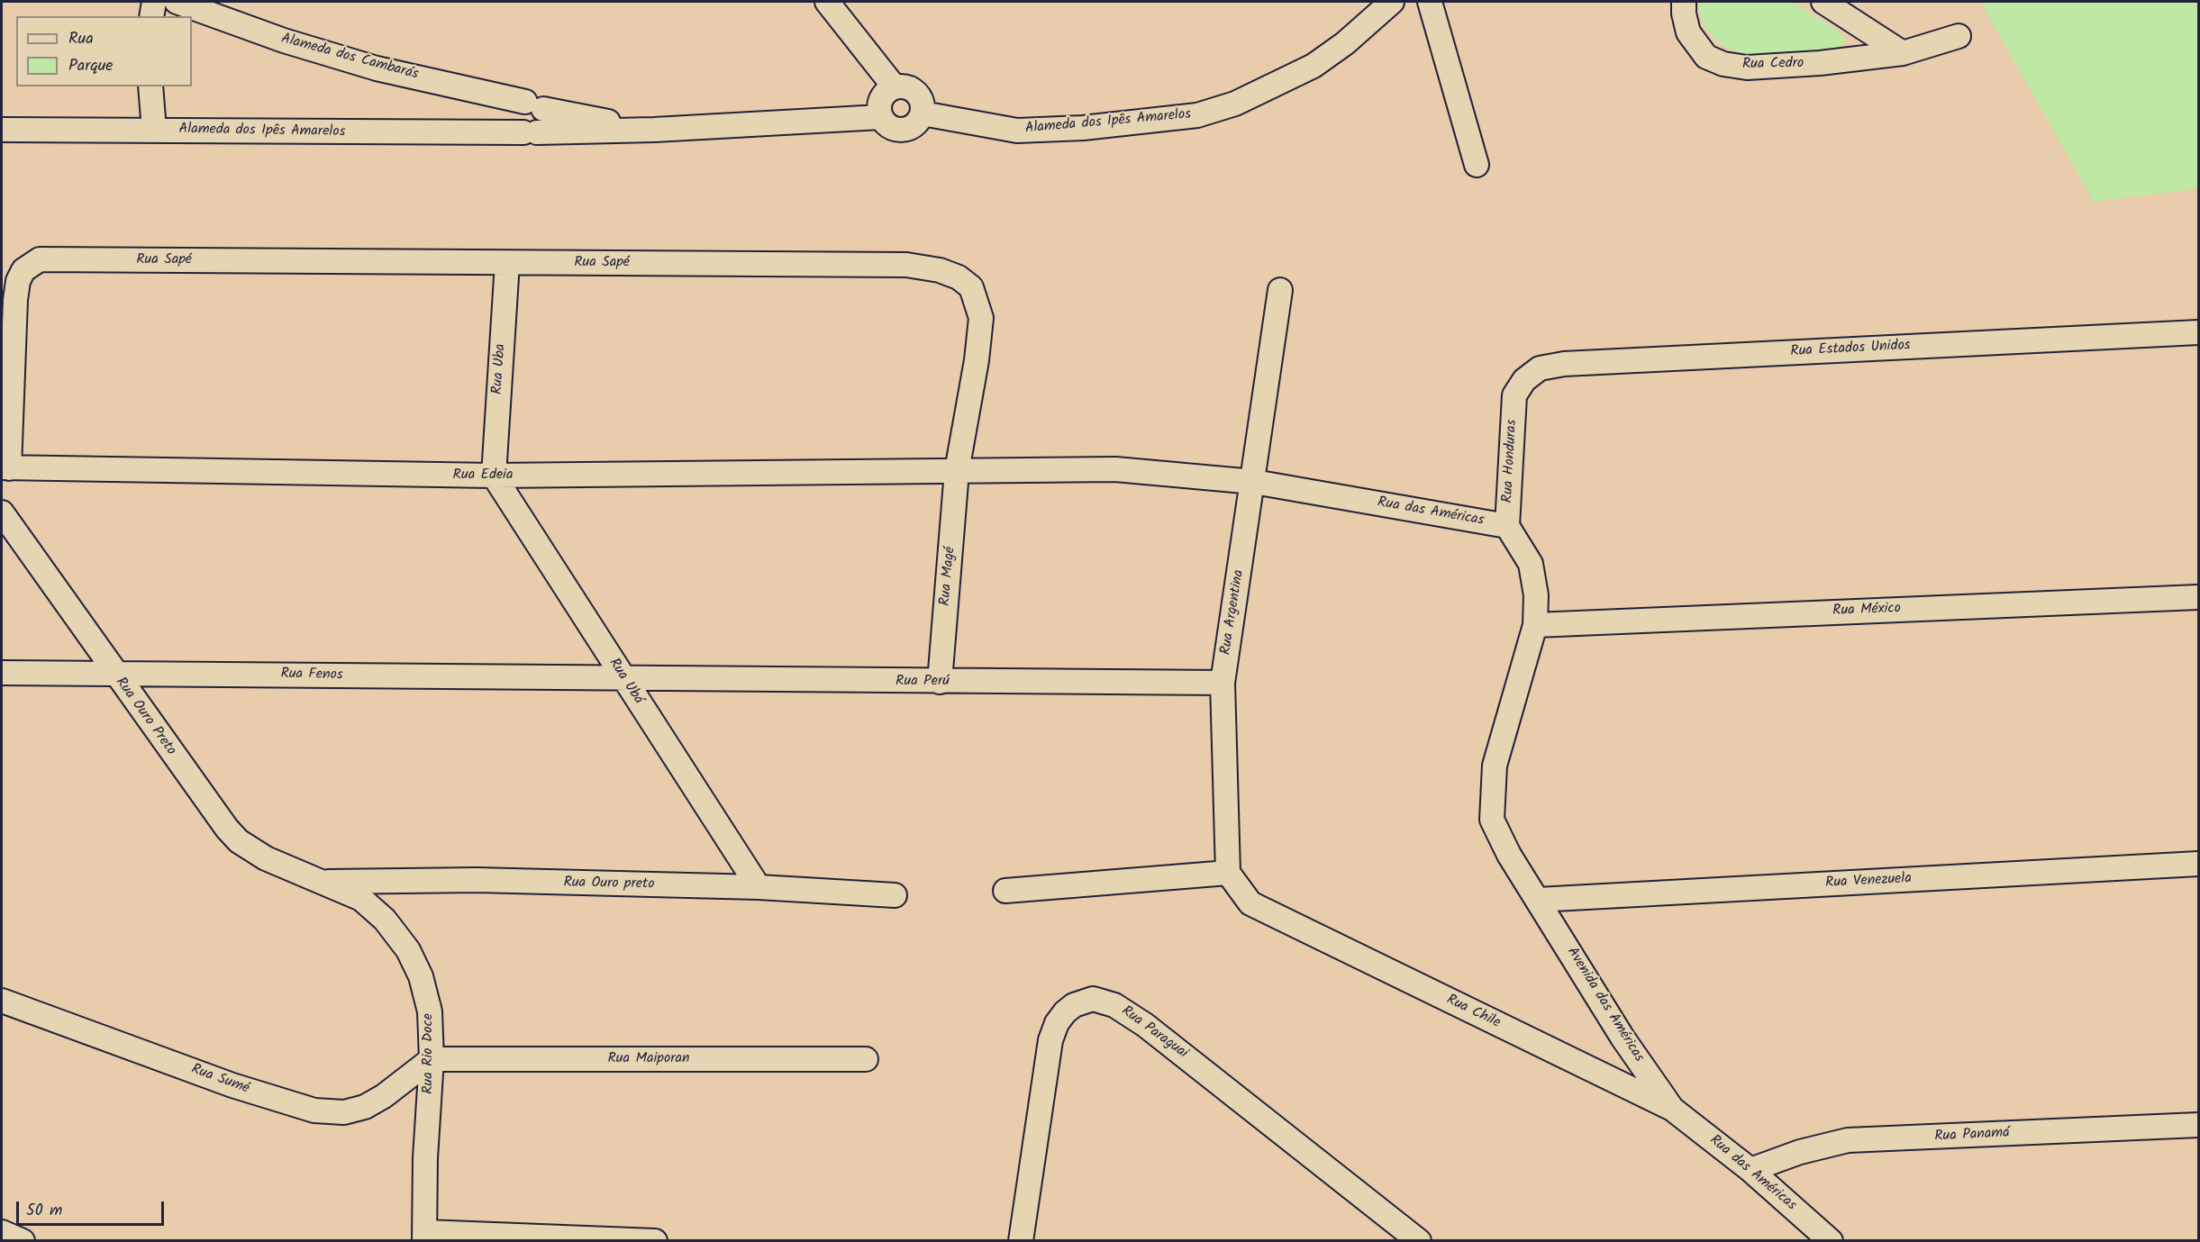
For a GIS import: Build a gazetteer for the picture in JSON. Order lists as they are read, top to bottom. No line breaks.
{"streets":{"street":["Alameda dos Cambarás","Rua Cedro","Alameda dos Ipês Amarelos","Rua Sapé","Rua Estados Unidos","Rua Uba","Rua Honduras","Rua Edeia","Rua das Américas","Rua Magé","Rua México","Rua Argentina","Rua Fenos","Rua Ubá","Rua Perú","Rua Ouro Preto","Rua Venezuela","Rua Ouro preto","Avenida das Américas","Rua Chile","Rua Paraguai","Rua Rio Doce","Rua Maiporan","Rua Sumé","Rua Panamá"]},"crossings":[["Alameda dos Cambarás","Alameda dos Ipês Amarelos"],["Rua Sapé","Rua Uba"],["Rua Sapé","Rua Edeia"],["Rua Sapé","Rua das Américas"],["Rua Sapé","Rua Magé"],["Rua Estados Unidos","Rua Honduras"],["Rua Uba","Rua Edeia"],["Rua Uba","Rua Ubá"],["Rua Honduras","Rua das Américas"],["Rua Edeia","Rua das Américas"],["Rua Edeia","Rua Magé"],["Rua Edeia","Rua Ubá"],["Rua das Américas","Rua Magé"],["Rua das Américas","Rua Argentina"],["Rua das Américas","Avenida das Américas"],["Rua das Américas","Rua Chile"],["Rua das Américas","Rua Panamá"],["Rua Magé","Rua Perú"],["Rua Argentina","Rua Perú"],["Rua Argentina","Rua Chile"],["Rua Fenos","Rua Ubá"],["Rua Fenos","Rua Perú"],["Rua Fenos","Rua Ouro Preto"],["Rua Ubá","Rua Perú"],["Rua Ubá","Rua Ouro preto"],["Rua Ouro Preto","Rua Ouro preto"],["Rua Ouro Preto","Rua Rio Doce"],["Rua Venezuela","Avenida das Américas"],["Rua Ouro preto","Rua Rio Doce"],["Avenida das Américas","Rua Chile"],["Rua Rio Doce","Rua Maiporan"],["Rua Rio Doce","Rua Sumé"],["Rua Maiporan","Rua Sumé"]],"legend":["Rua","Parque"],"scale_bar":"50 m"}
